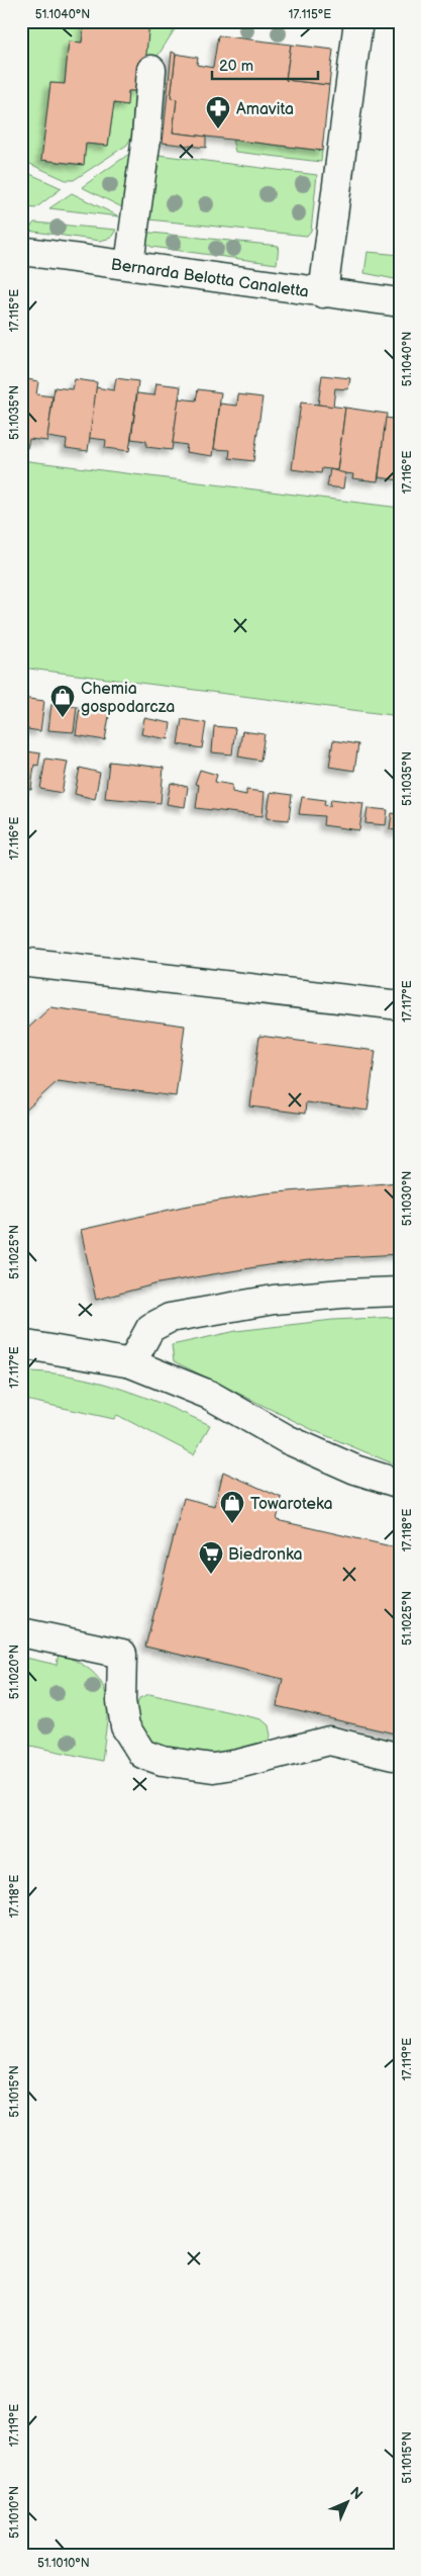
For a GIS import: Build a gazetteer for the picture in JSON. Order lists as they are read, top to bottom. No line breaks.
{"streets":{"street":["Bernarda Belotta Canaletta"]},"places":{"pharmacy":["Amavita"],"shop":["Chemia gospodarcza","Towaroteka"],"supermarket":["Biedronka"]},"scale_bar":"20 m","north":"top right","coordinates":["51.1040°N","17.115°E","51.1035°N","17.116°E","17.117°E","51.1030°N","51.1025°N","17.118°E","51.1020°N","17.119°E","51.1015°N","51.1010°N"]}
